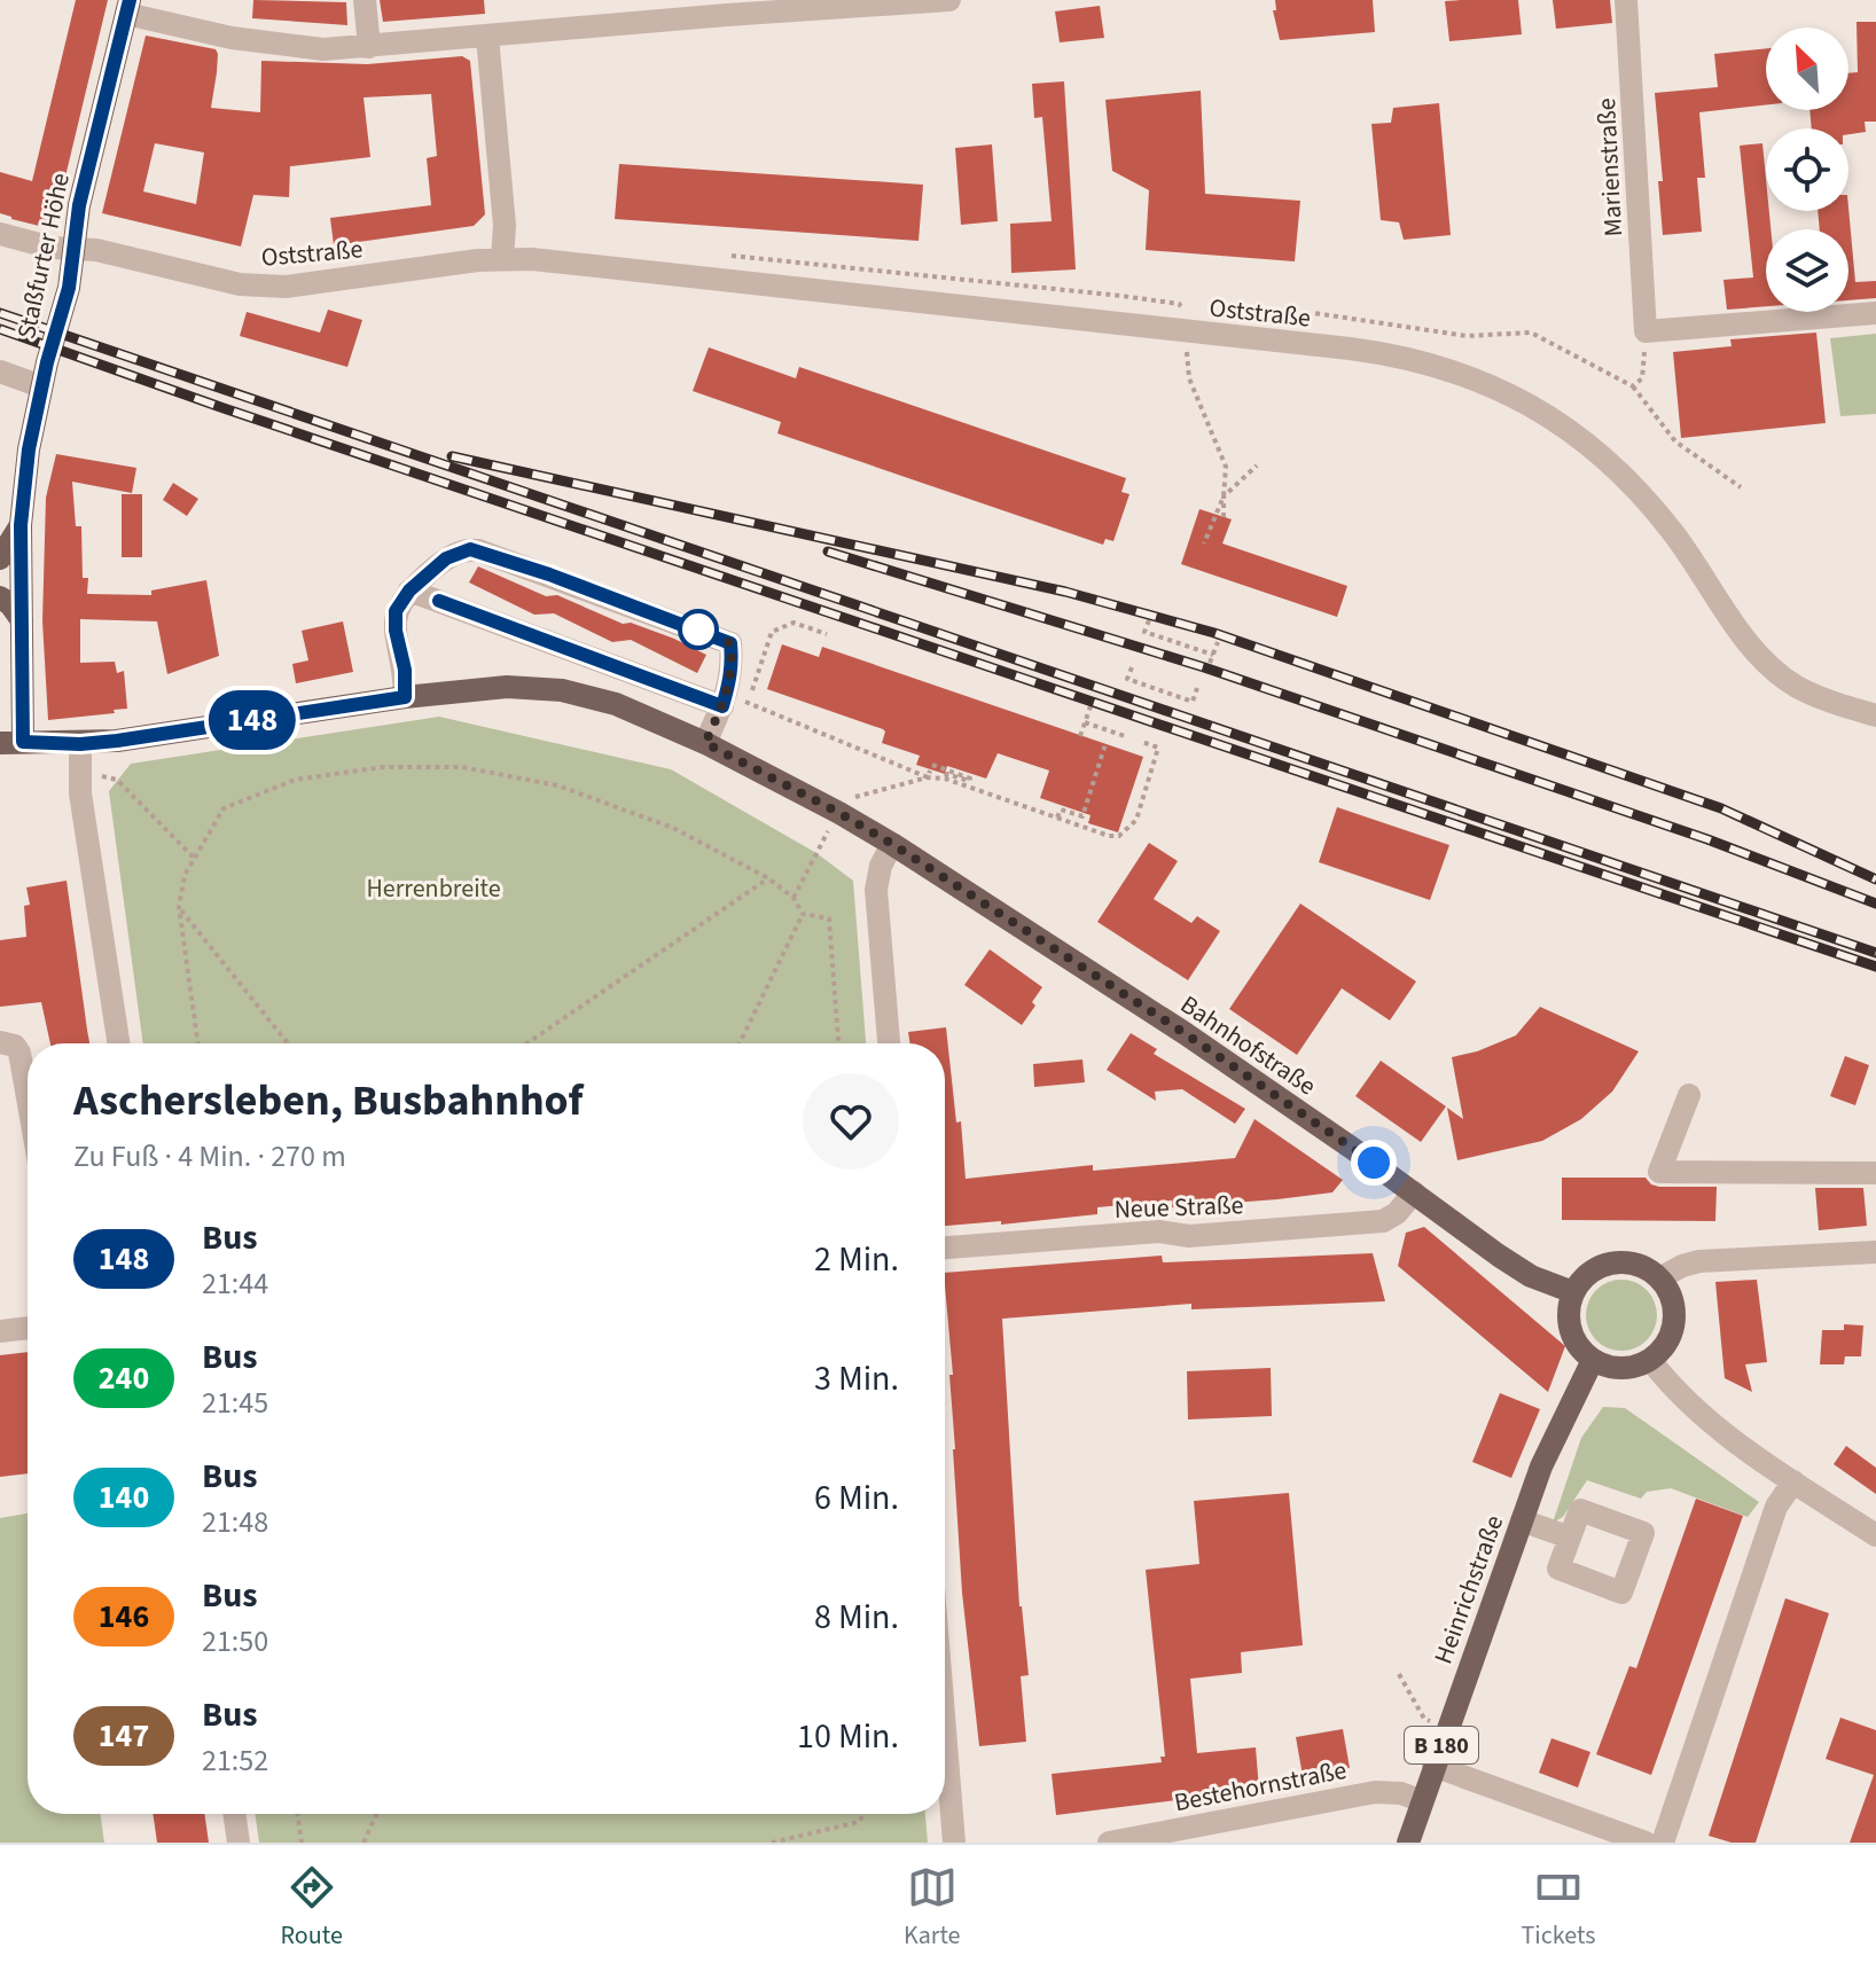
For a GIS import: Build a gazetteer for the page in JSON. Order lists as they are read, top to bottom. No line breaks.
{"streets":{"main road":["Staßfurter Höhe","Bahnhofstraße","Heinrichstraße","B 180"],"street":["Marienstraße","Oststraße","Neue Straße","Bestehornstraße"]},"crossings":[["Oststraße","Staßfurter Höhe"],["Bahnhofstraße","Neue Straße"],["Bahnhofstraße","Heinrichstraße"],["Heinrichstraße","Bestehornstraße"]],"parks":["Herrenbreite"],"lines":["bus line 148"],"north":"top left","page":{"on_map":"148","heading":["Aschersleben, Busbahnhof","Zu Fuß · 4 Min. · 270 m"],"list":[{"mark":"148","name":"Bus","note":"21:44","value":"2 Min."},{"mark":"240","name":"Bus","note":"21:45","value":"3 Min."},{"mark":"140","name":"Bus","note":"21:48","value":"6 Min."},{"mark":"146","name":"Bus","note":"21:50","value":"8 Min."},{"mark":"147","name":"Bus","note":"21:52","value":"10 Min."}],"tabs":["Route","Karte","Tickets"]}}
